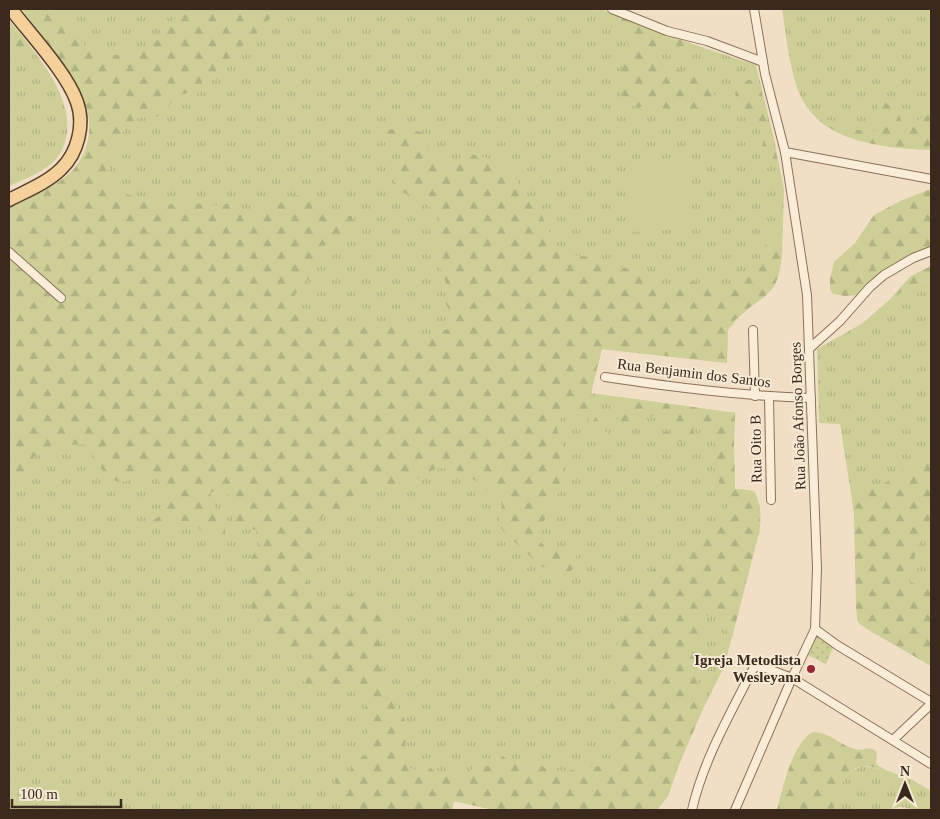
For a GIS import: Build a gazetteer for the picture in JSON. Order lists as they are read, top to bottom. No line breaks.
{"streets":{"street":["Rua Benjamin dos Santos","Rua João Afonso Borges","Rua Oito B"]},"crossings":[["Rua Benjamin dos Santos","Rua João Afonso Borges"],["Rua Benjamin dos Santos","Rua Oito B"]],"places":["Igreja Metodista Wesleyana"],"scale_bar":"100 m","north":"top"}
